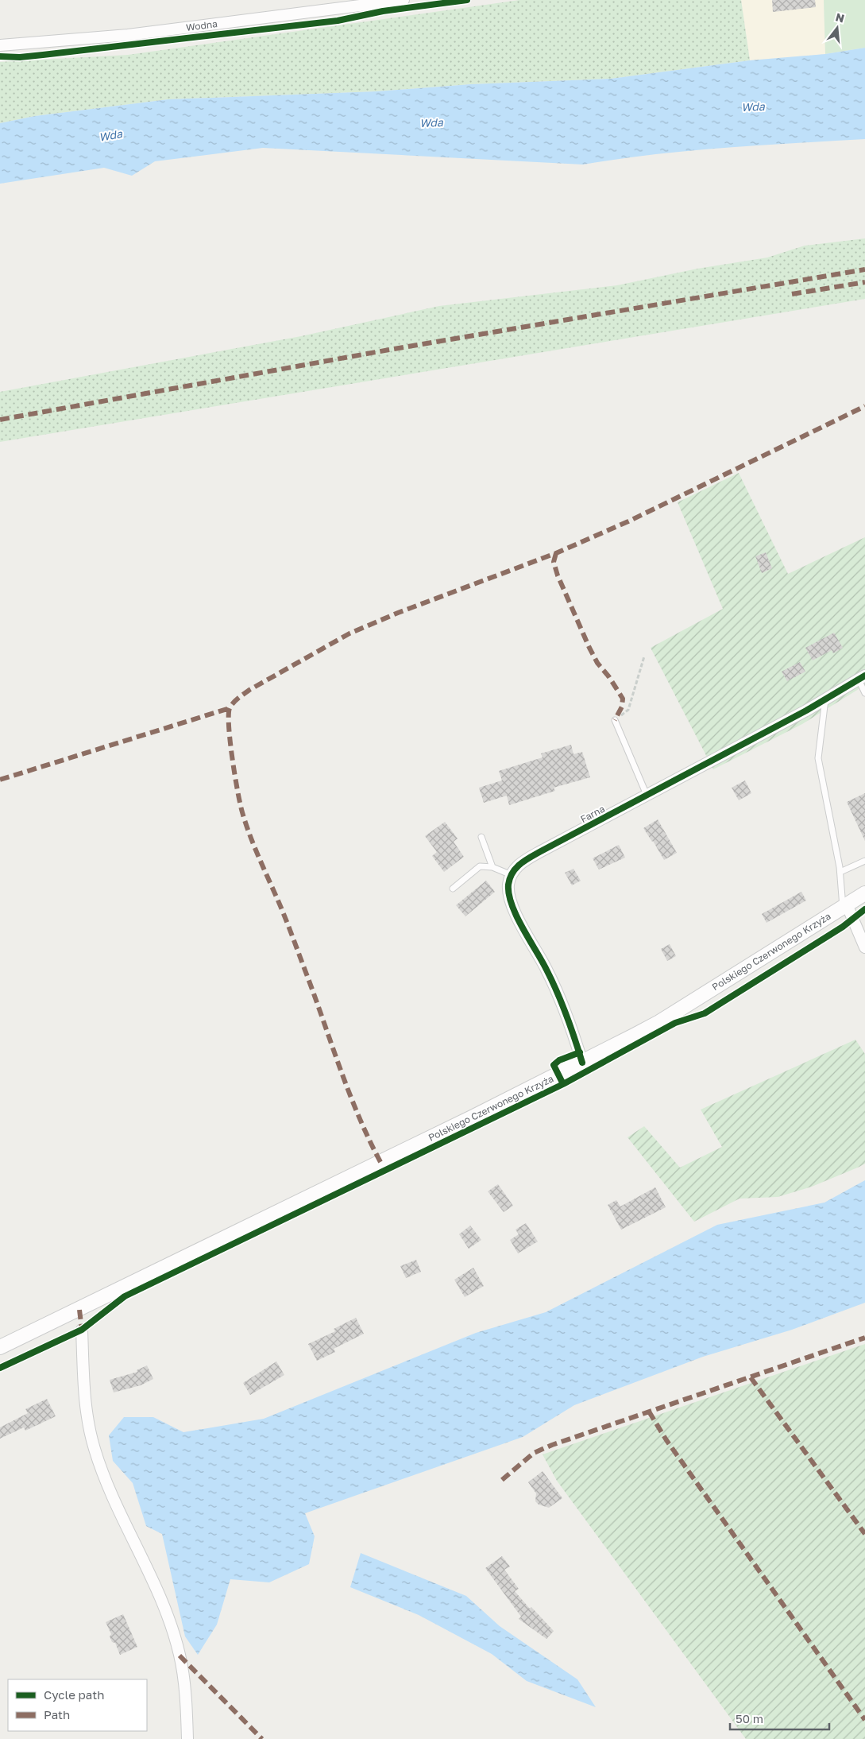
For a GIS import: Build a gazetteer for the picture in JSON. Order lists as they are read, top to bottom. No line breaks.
{"streets":{"street":["Wodna","Farna","Polskiego Czerwonego Krzyża"]},"water":["Wda"],"legend":["Cycle path","Path"],"scale_bar":"50 m","north":"top"}
